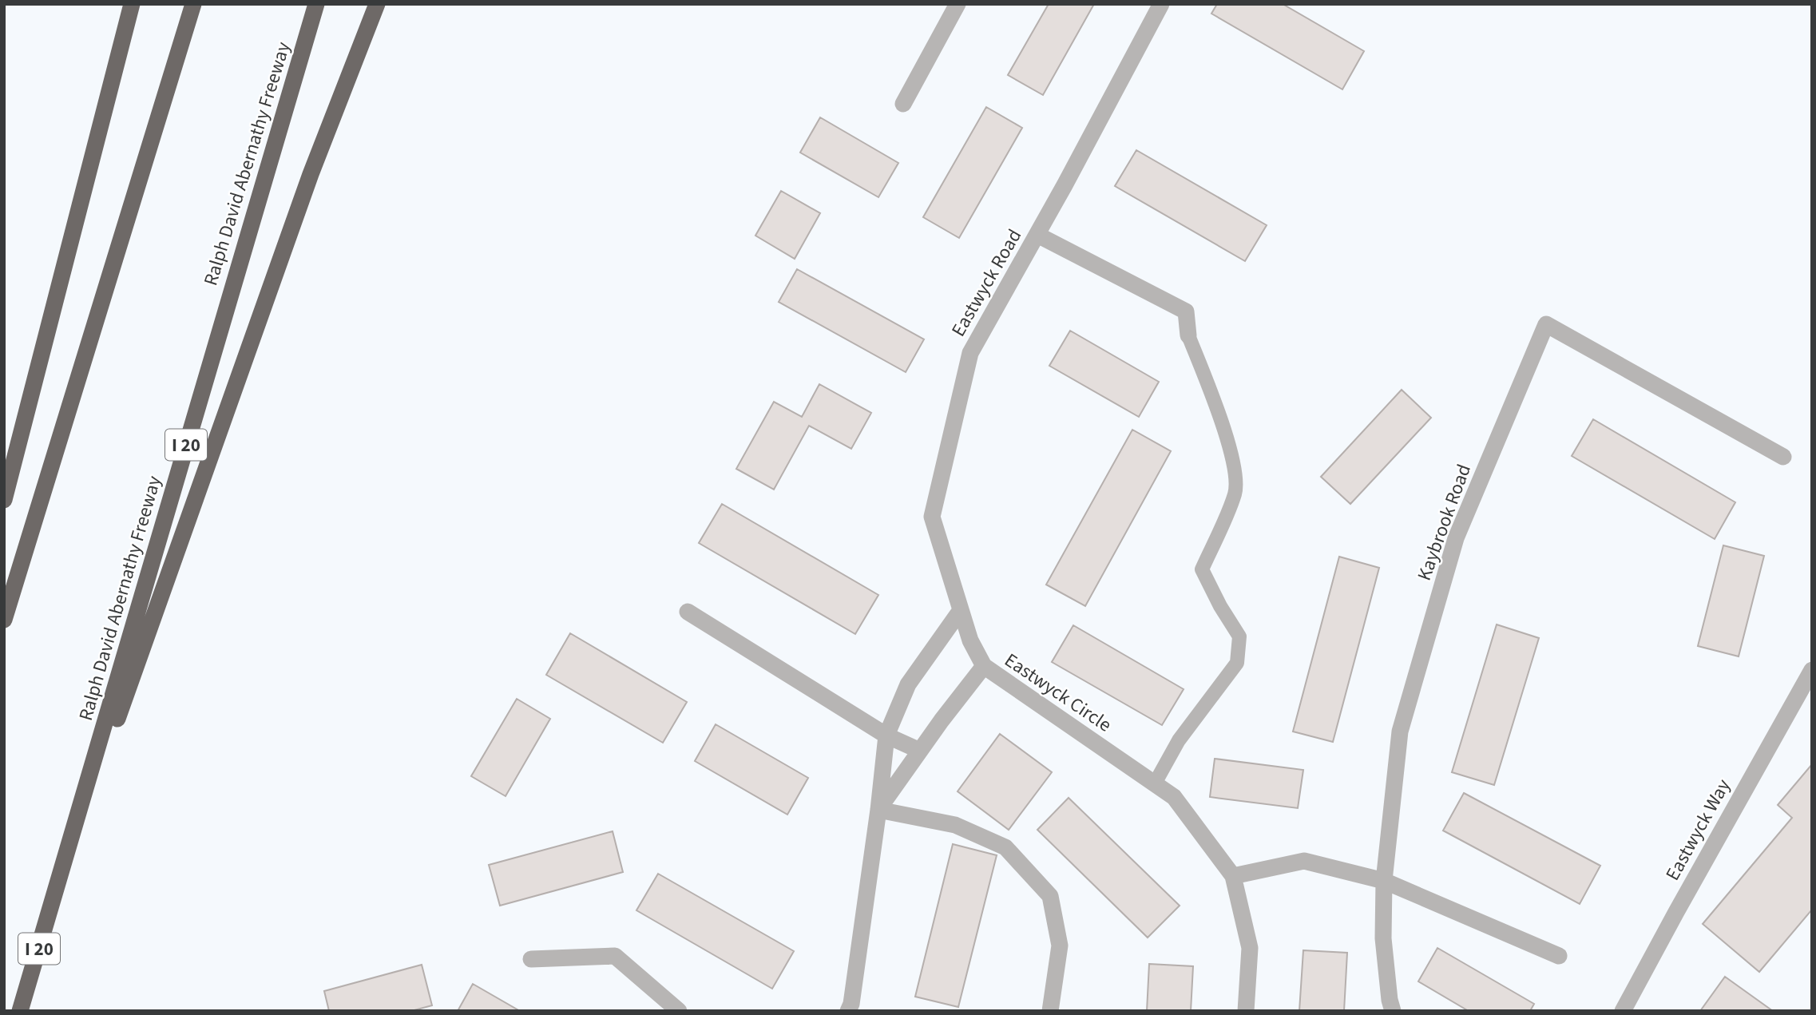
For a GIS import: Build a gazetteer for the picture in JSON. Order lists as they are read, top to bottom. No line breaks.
{"streets":{"highway":["Ralph David Abernathy Freeway","I 20"],"street":["Eastwyck Road","Kaybrook Road","Eastwyck Circle","Eastwyck Way"]},"crossings":[["Eastwyck Road","Eastwyck Circle"]]}
